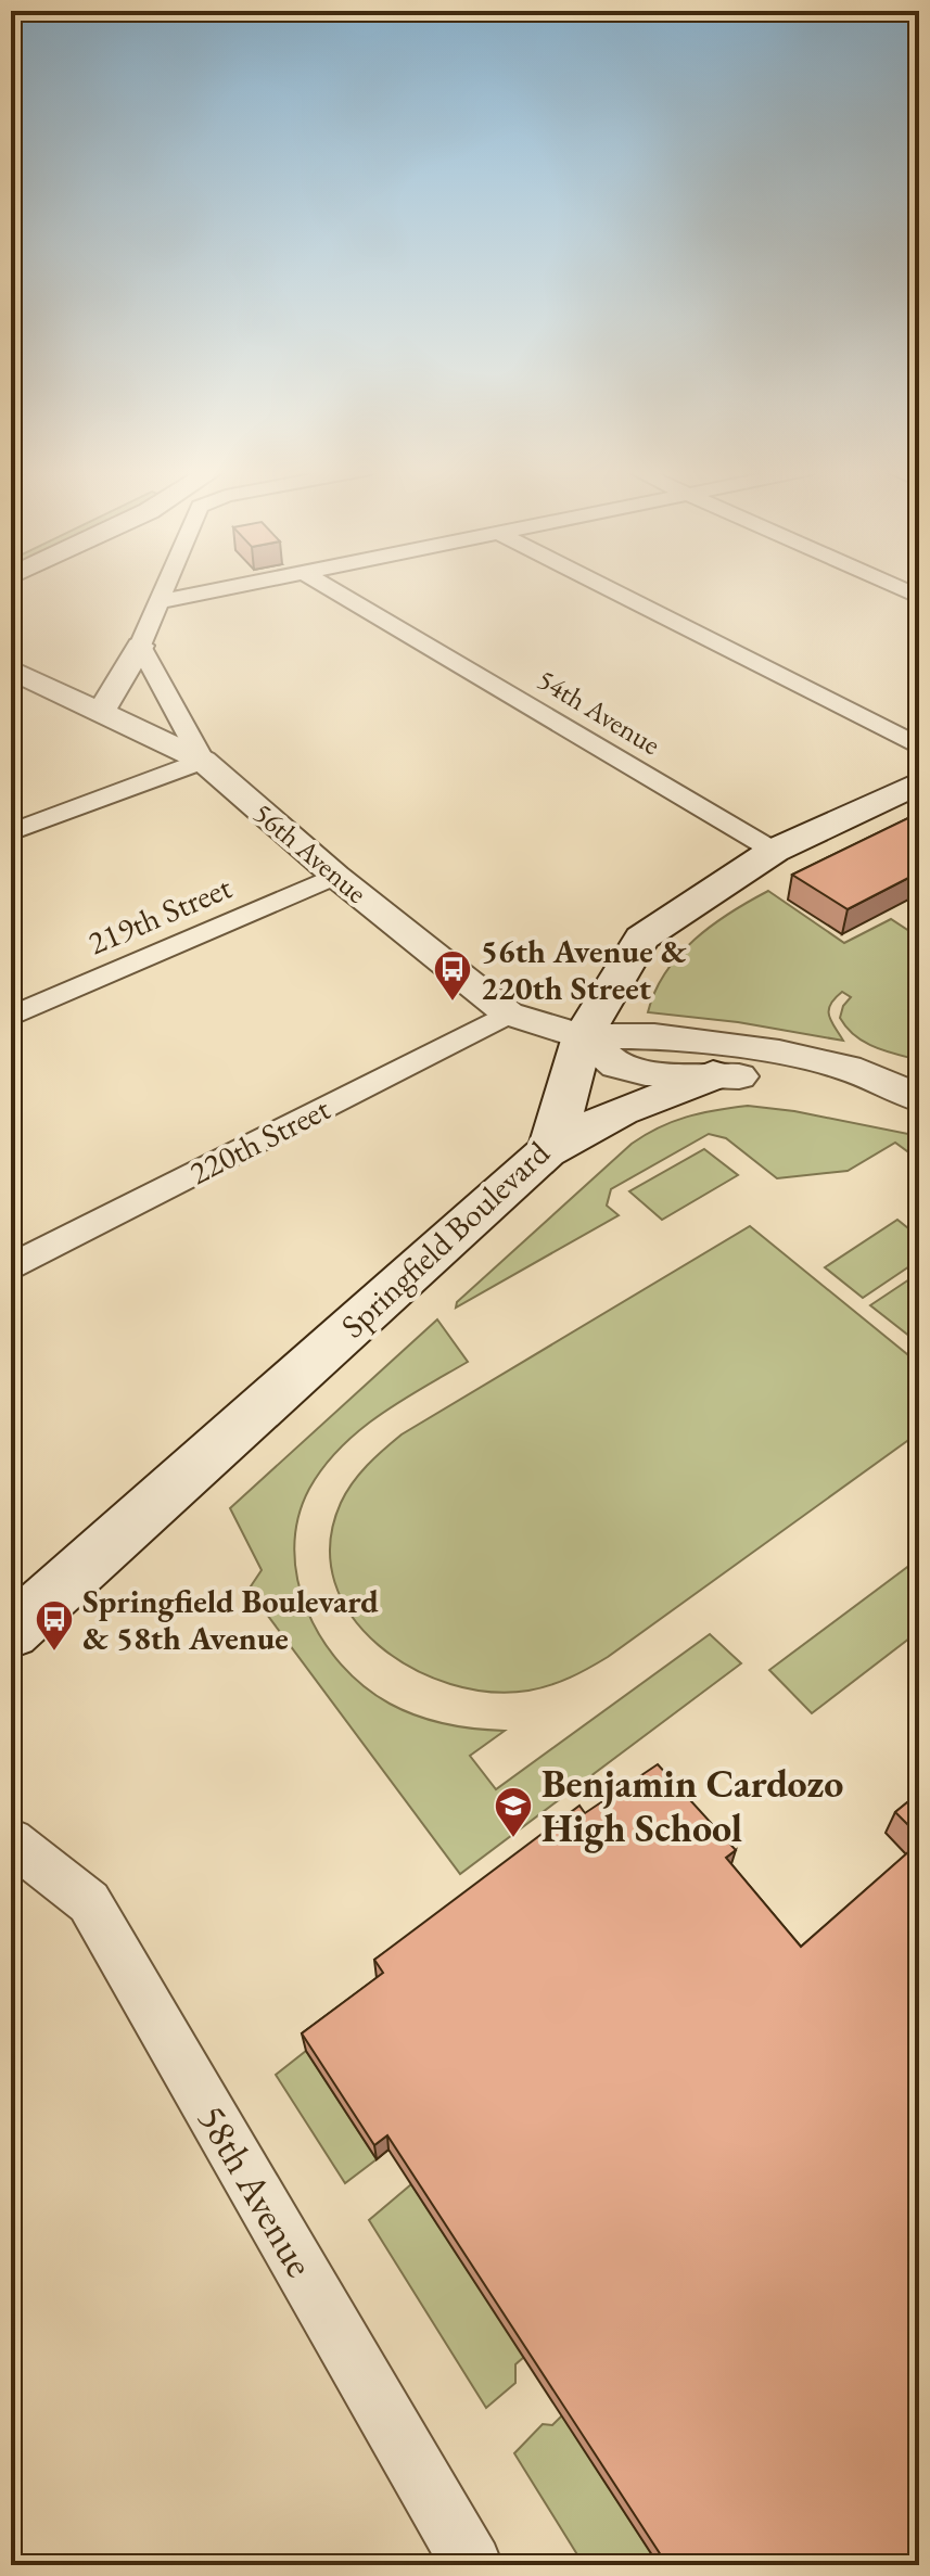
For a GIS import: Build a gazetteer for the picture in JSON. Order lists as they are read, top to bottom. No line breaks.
{"streets":{"main road":["Springfield Boulevard"],"street":["54th Avenue","56th Avenue","219th Street","220th Street","58th Avenue"]},"crossings":[["54th Avenue","Springfield Boulevard"],["56th Avenue","219th Street"],["56th Avenue","220th Street"],["56th Avenue","Springfield Boulevard"]],"places":{"bus stop":["56th Avenue & 220th Street","Springfield Boulevard & 58th Avenue"],"school or university":["Benjamin Cardozo High School"]}}
